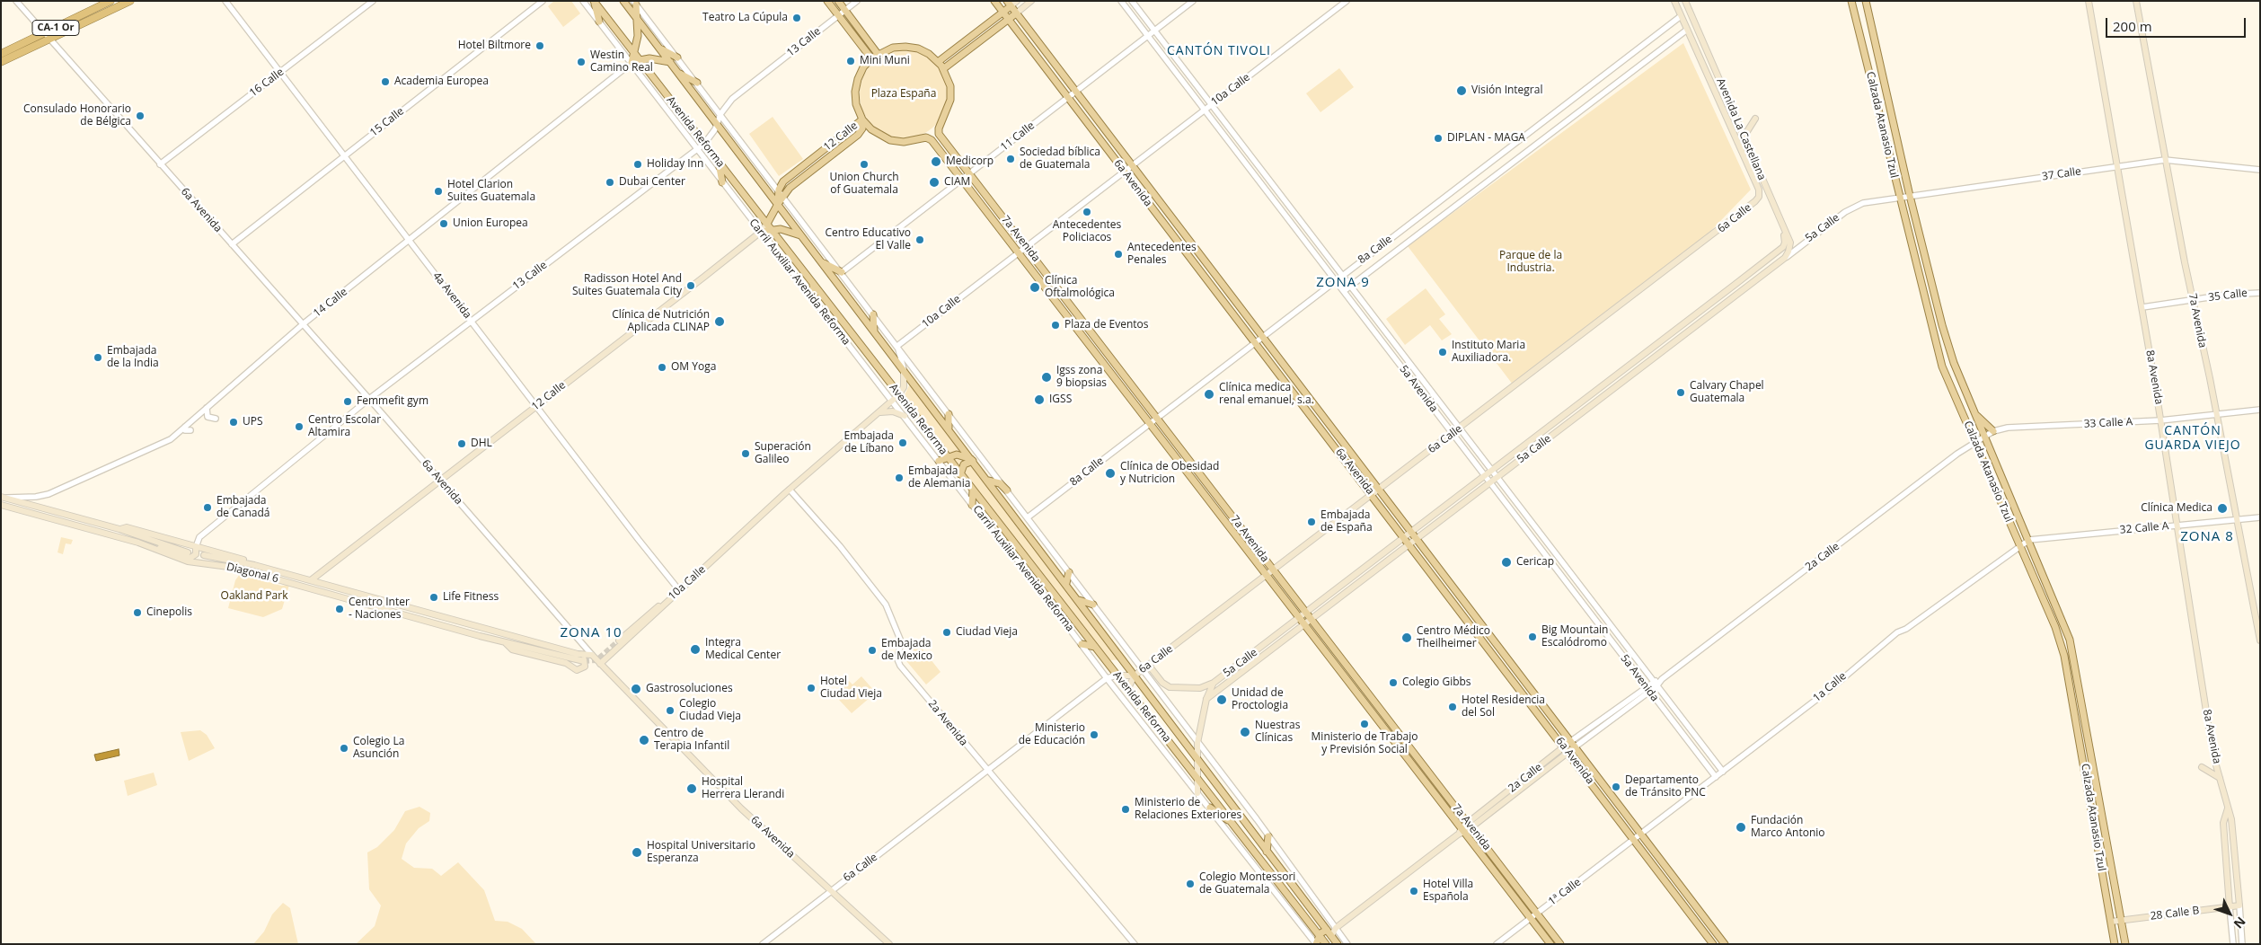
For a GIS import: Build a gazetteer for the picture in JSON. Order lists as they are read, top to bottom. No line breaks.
{"streets":{"highway":["CA-1 Or"],"main road":["10a Calle","Calzada Atanasio Tzul","Avenida La Castellana","Avenida Reforma","12 Calle","6a Avenida","6a Calle","5a Calle","7a Avenida","8a Avenida","2a Calle","Diagonal 6","28 Calle B"],"street":["13 Calle","16 Calle","15 Calle","11 Calle","37 Calle","8a Calle","Carril Auxiliar Avenida Reforma","4a Avenida","35 Calle","14 Calle","5a Avenida","33 Calle A","32 Calle A","1a Calle","2a Avenida","1ª Calle"]},"crossings":[["CA-1 Or","6a Avenida"],["13 Calle","Avenida Reforma"],["13 Calle","6a Avenida"],["13 Calle","Carril Auxiliar Avenida Reforma"],["13 Calle","4a Avenida"],["16 Calle","6a Avenida"],["16 Calle","4a Avenida"],["10a Calle","Avenida Reforma"],["10a Calle","6a Avenida"],["10a Calle","7a Avenida"],["10a Calle","Carril Auxiliar Avenida Reforma"],["10a Calle","4a Avenida"],["10a Calle","5a Avenida"],["10a Calle","2a Avenida"],["15 Calle","6a Avenida"],["15 Calle","4a Avenida"],["Calzada Atanasio Tzul","37 Calle"],["Calzada Atanasio Tzul","33 Calle A"],["Calzada Atanasio Tzul","32 Calle A"],["Calzada Atanasio Tzul","2a Calle"],["Calzada Atanasio Tzul","1a Calle"],["Calzada Atanasio Tzul","28 Calle B"],["Avenida La Castellana","6a Calle"],["Avenida La Castellana","5a Calle"],["Avenida La Castellana","8a Calle"],["Avenida Reforma","12 Calle"],["Avenida Reforma","6a Calle"],["Avenida Reforma","5a Calle"],["Avenida Reforma","2a Calle"],["12 Calle","6a Avenida"],["12 Calle","7a Avenida"],["12 Calle","Carril Auxiliar Avenida Reforma"],["12 Calle","4a Avenida"],["12 Calle","Diagonal 6"],["11 Calle","6a Avenida"],["11 Calle","7a Avenida"],["11 Calle","5a Avenida"],["37 Calle","5a Calle"],["37 Calle","7a Avenida"],["37 Calle","8a Avenida"],["6a Avenida","6a Calle"],["6a Avenida","5a Calle"],["6a Avenida","8a Calle"],["6a Avenida","14 Calle"],["6a Avenida","2a Calle"],["6a Avenida","Diagonal 6"],["6a Avenida","1a Calle"],["6a Avenida","1ª Calle"],["6a Calle","5a Calle"],["6a Calle","7a Avenida"],["6a Calle","Carril Auxiliar Avenida Reforma"],["6a Calle","5a Avenida"],["6a Calle","2a Avenida"],["5a Calle","7a Avenida"],["5a Calle","Carril Auxiliar Avenida Reforma"],["5a Calle","5a Avenida"],["7a Avenida","8a Calle"],["7a Avenida","35 Calle"],["7a Avenida","33 Calle A"],["7a Avenida","32 Calle A"],["7a Avenida","2a Calle"],["7a Avenida","1ª Calle"],["8a Calle","5a Avenida"],["Carril Auxiliar Avenida Reforma","14 Calle"],["Carril Auxiliar Avenida Reforma","2a Calle"],["4a Avenida","14 Calle"],["35 Calle","8a Avenida"],["8a Avenida","33 Calle A"],["8a Avenida","32 Calle A"],["8a Avenida","28 Calle B"],["5a Avenida","2a Calle"],["5a Avenida","1a Calle"],["33 Calle A","2a Calle"],["32 Calle A","1a Calle"],["1a Calle","1ª Calle"]],"districts":["CANTÓN TIVOLI","ZONA 9","CANTÓN GUARDA VIEJO","ZONA 8","ZONA 10"],"parks":["Plaza España","Parque de la Industria.","Oakland Park"],"places":["Teatro La Cúpula","Hotel Biltmore","Mini Muni","Westin Camino Real","Academia Europea","Visión Integral","Consulado Honorario de Bélgica","DIPLAN - MAGA","Sociedad bíblica de Guatemala","Medicorp","Holiday Inn","Union Church of Guatemala","Dubai Center","CIAM","Hotel Clarion Suites Guatemala","Antecedentes Policiacos","Union Europea","Centro Educativo El Valle","Antecedentes Penales","Radisson Hotel And Suites Guatemala City","Clínica Oftalmológica","Clínica de Nutrición Aplicada CLINAP","Plaza de Eventos","Instituto Maria Auxiliadora.","Embajada de la India","OM Yoga","Igss zona 9 biopsias","Calvary Chapel Guatemala","Clínica medica renal emanuel, s.a.","IGSS","Femmefit gym","UPS","Centro Escolar Altamira","Embajada de Líbano","DHL","Superación Galileo","Clínica de Obesidad y Nutricion","Embajada de Alemania","Embajada de Canadá","Clínica Medica","Embajada de España","Cericap","Life Fitness","Centro Inter - Naciones","Cinepolis","Ciudad Vieja","Big Mountain Escalódromo","Centro Médico Theilheimer","Integra Medical Center","Embajada de Mexico","Colegio Gibbs","Hotel Ciudad Vieja","Gastrosoluciones","Unidad de Proctologia","Hotel Residencia del Sol","Colegio Ciudad Vieja","Ministerio de Trabajo y Previsión Social","Nuestras Clínicas","Ministerio de Educación","Centro de Terapia Infantil","Colegio La Asunción","Departamento de Tránsito PNC","Hospital Herrera Llerandi","Ministerio de Relaciones Exteriores","Fundación Marco Antonio","Hospital Universitario Esperanza","Colegio Montessori de Guatemala","Hotel Villa Española"],"scale_bar":"200 m","north":"bottom right"}
